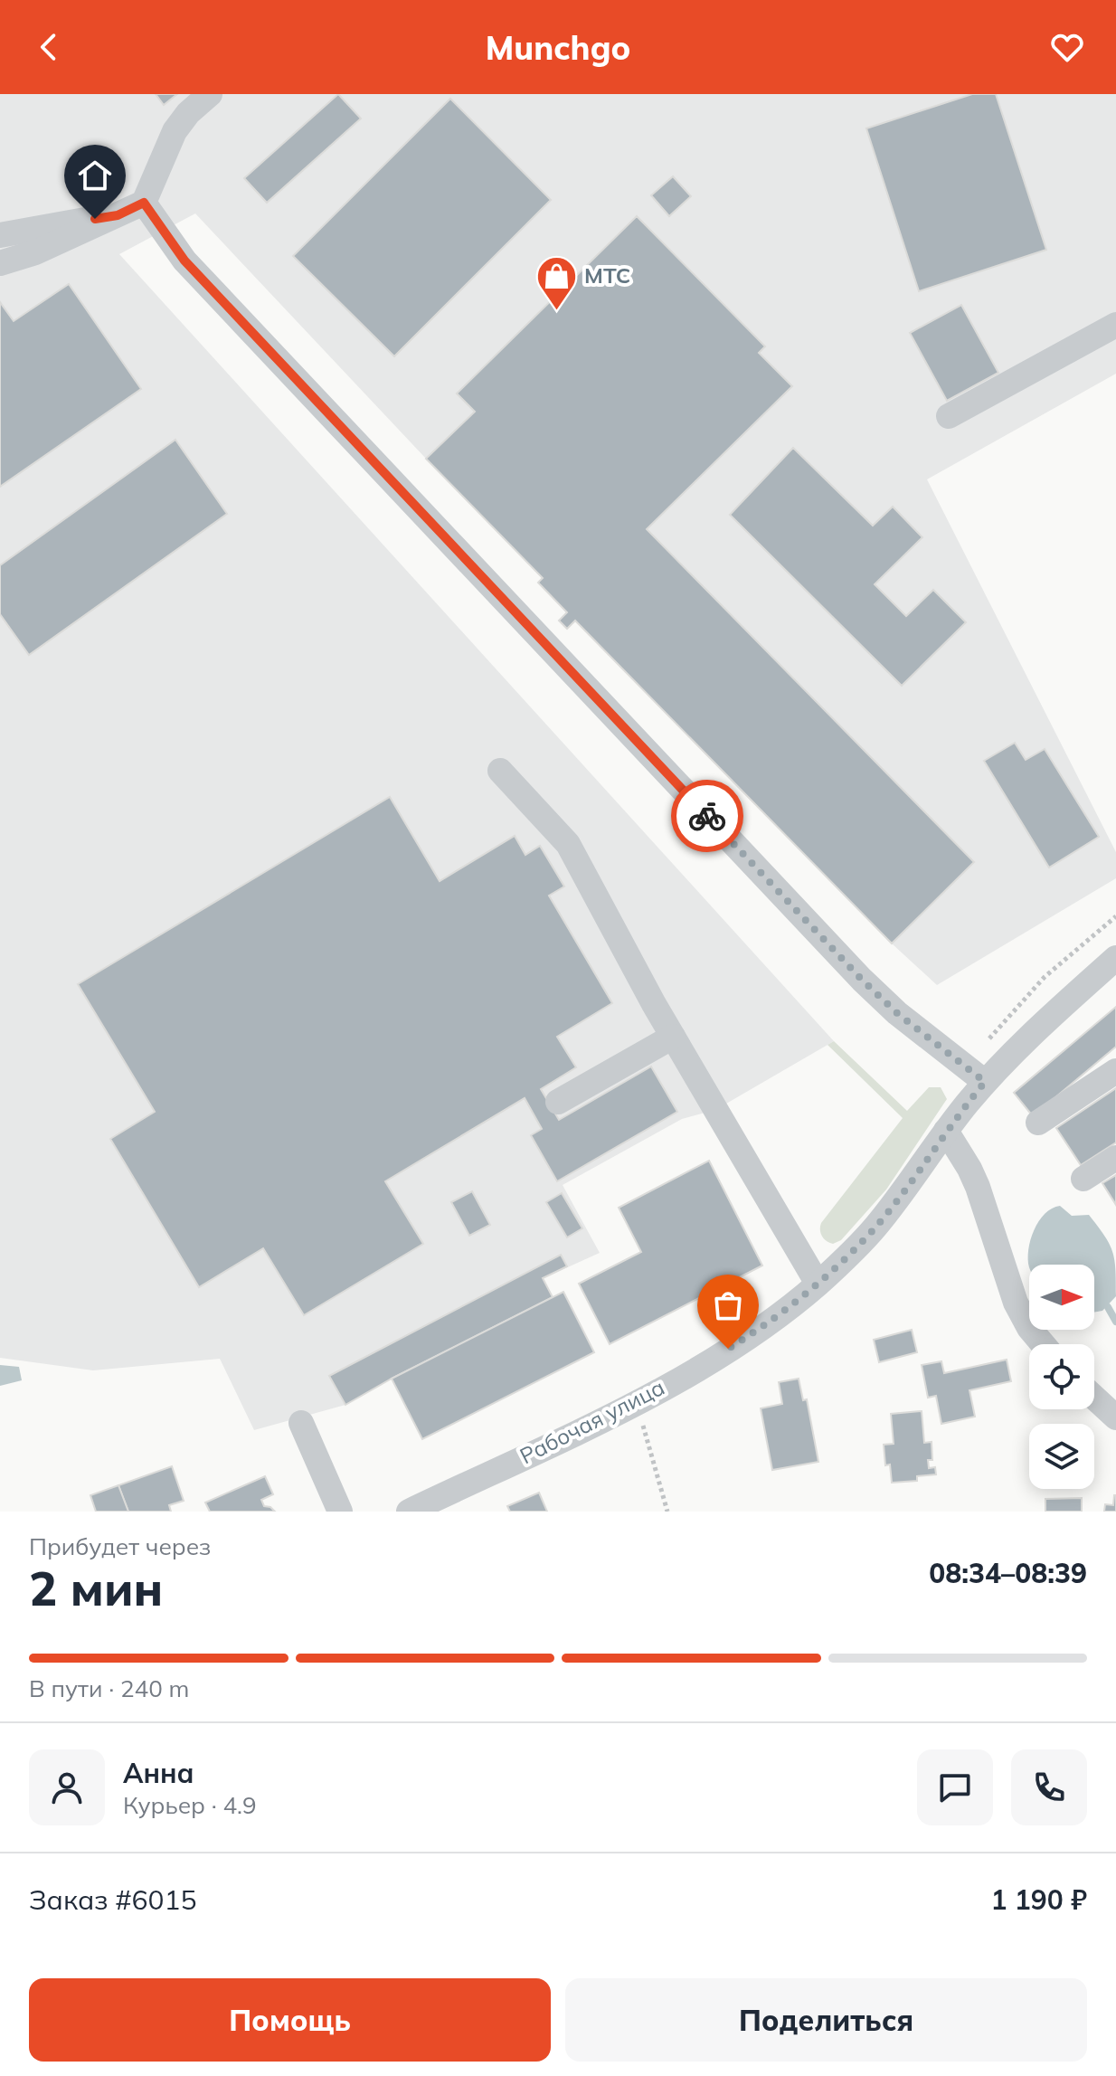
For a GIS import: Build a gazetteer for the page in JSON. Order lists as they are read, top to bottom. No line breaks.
{"streets":{"street":["Рабочая улица"]},"places":{"shop":["МТС"]},"north":"right","page":{"header":"Munchgo","heading":["2 мин","Прибудет через","08:34–08:39"],"panel":["Анна","Курьер · 4.9","Заказ #6015","1 190 ₽"],"bar":"В пути · 240 m","buttons":["Помощь","Поделиться"]}}
